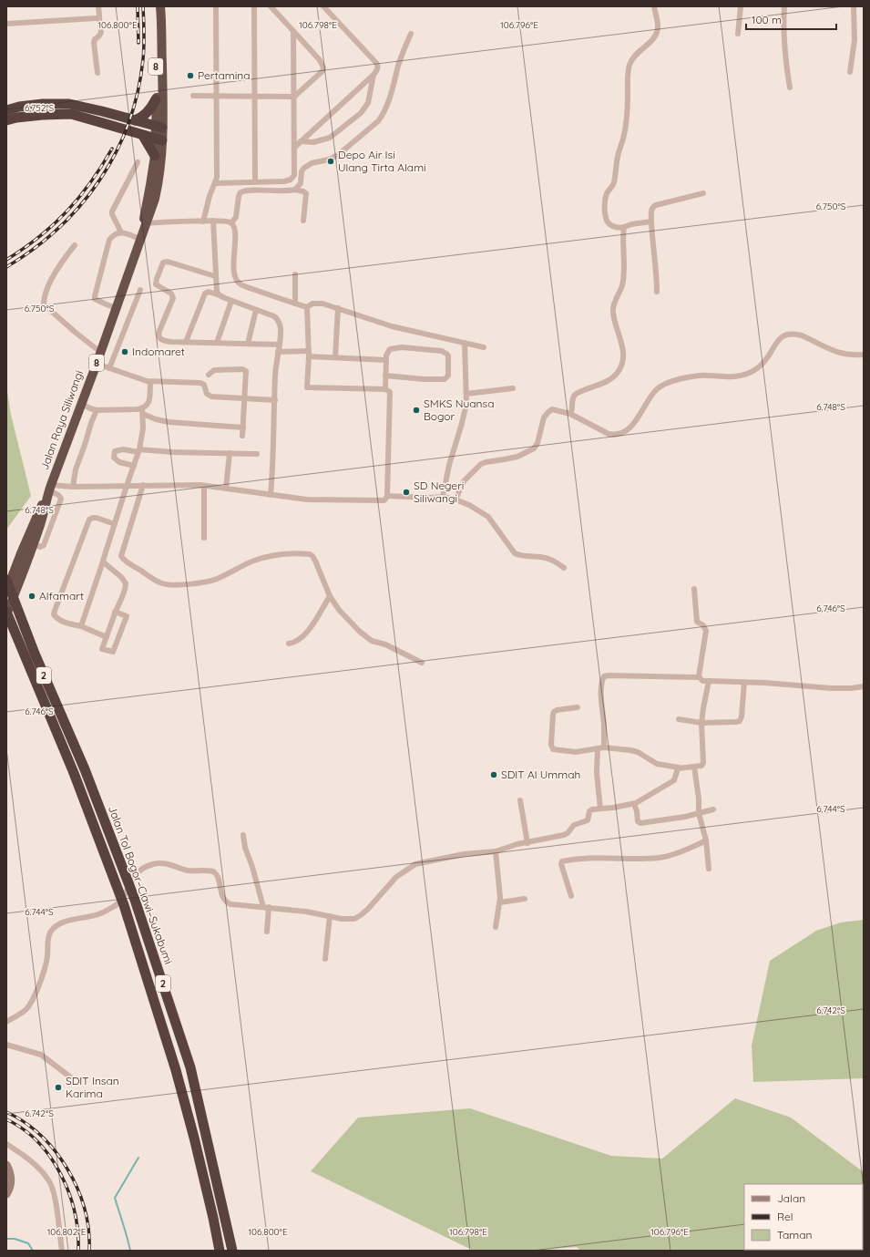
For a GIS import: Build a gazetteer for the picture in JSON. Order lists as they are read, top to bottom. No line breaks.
{"streets":{"highway":["8","Jalan Raya Siliwangi","2","Jalan Tol Bogor–Ciawi–Sukabumi"]},"crossings":[["Jalan Raya Siliwangi","Jalan Tol Bogor–Ciawi–Sukabumi"]],"places":["Pertamina","Depo Air Isi Ulang Tirta Alami","Indomaret","SMKS Nuansa Bogor","SD Negeri Siliwangi","Alfamart","SDIT Al Ummah","SDIT Insan Karima"],"legend":["Jalan","Rel","Taman"],"scale_bar":"100 m","coordinates":["106.800°E","106.798°E","106.796°E","6.752°S","6.750°S","6.748°S","6.746°S","6.744°S","6.742°S","106.802°E"]}
